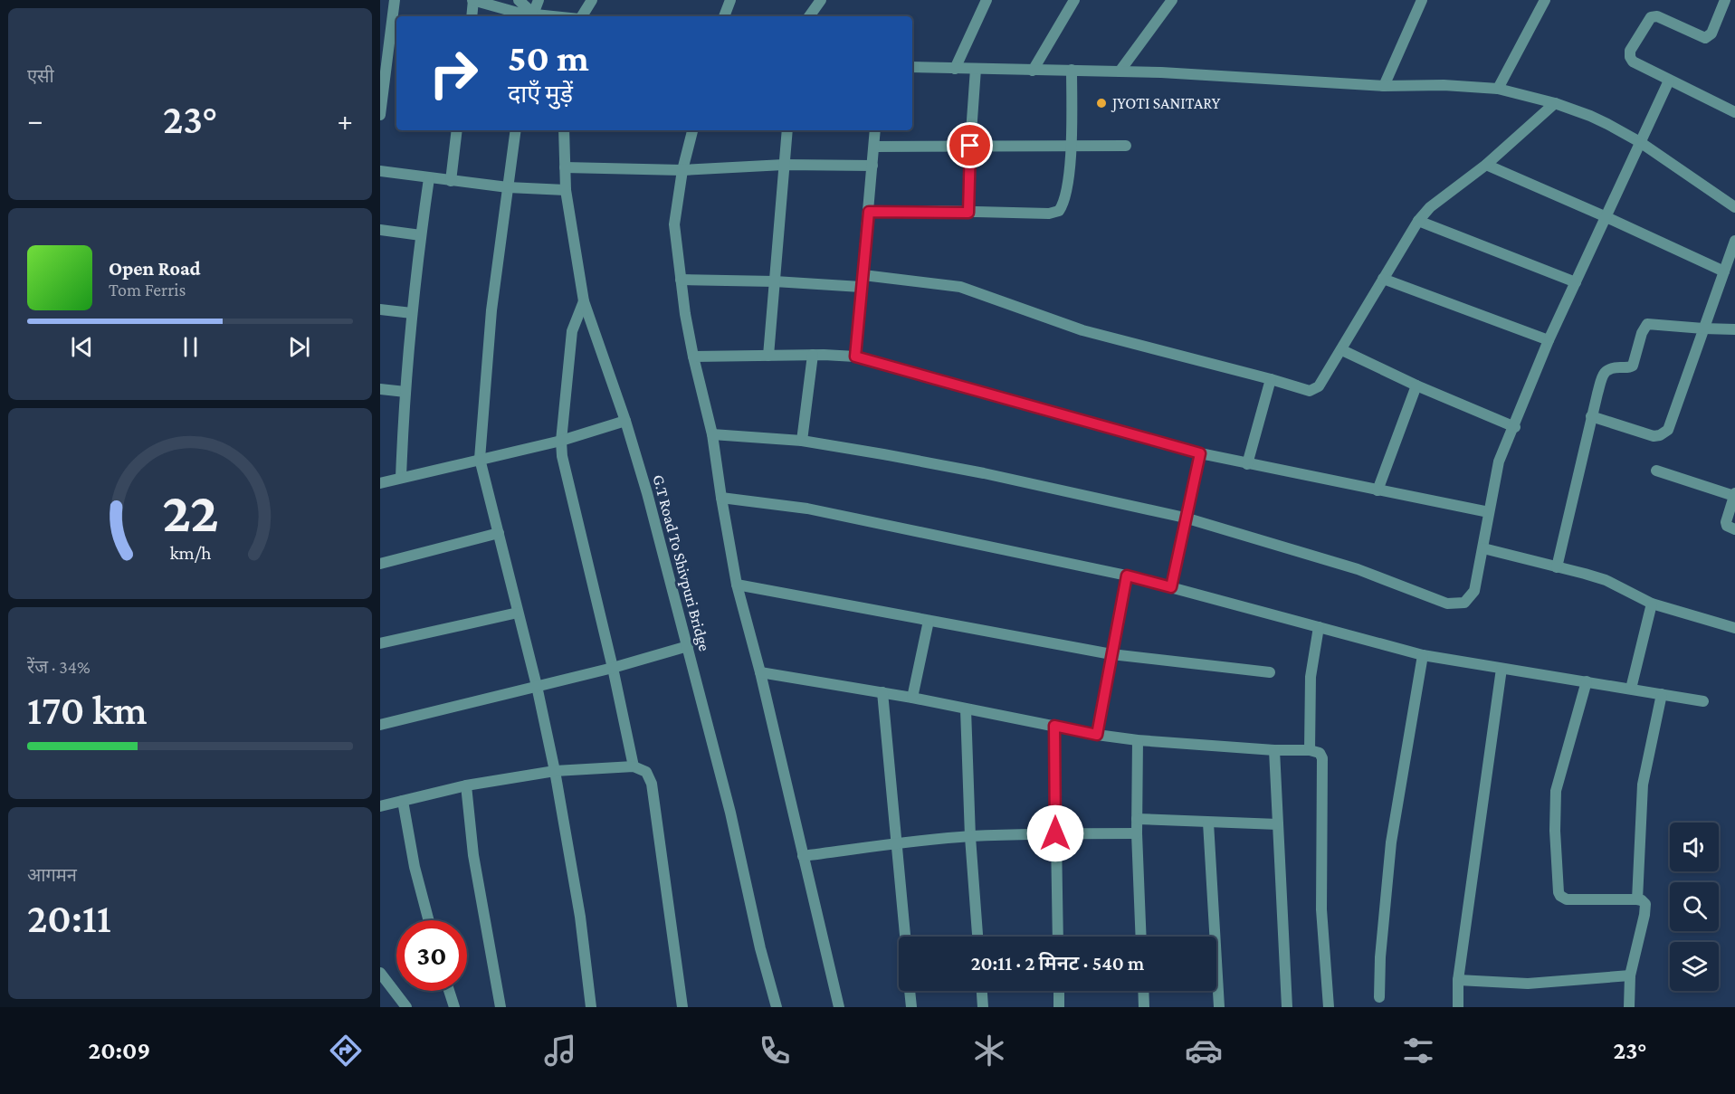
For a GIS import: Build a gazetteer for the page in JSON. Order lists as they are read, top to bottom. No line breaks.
{"streets":{"street":["G.T Road To Shivpuri Bridge"]},"places":["JYOTI SANITARY"],"page":{"tile":["एसी",["रेंज · 34%","170 km"],["आगमन","20:11"]],"turn":["50 m","दाएँ मुड़ें"],"heat":["−","23°","+"],"song":["Open Road","Tom Ferris"],"limit":"30","trip":"20:11 · 2 मिनट · 540 m","tabs":["20:09","23°"],"gauge":["22","km/h"]}}
